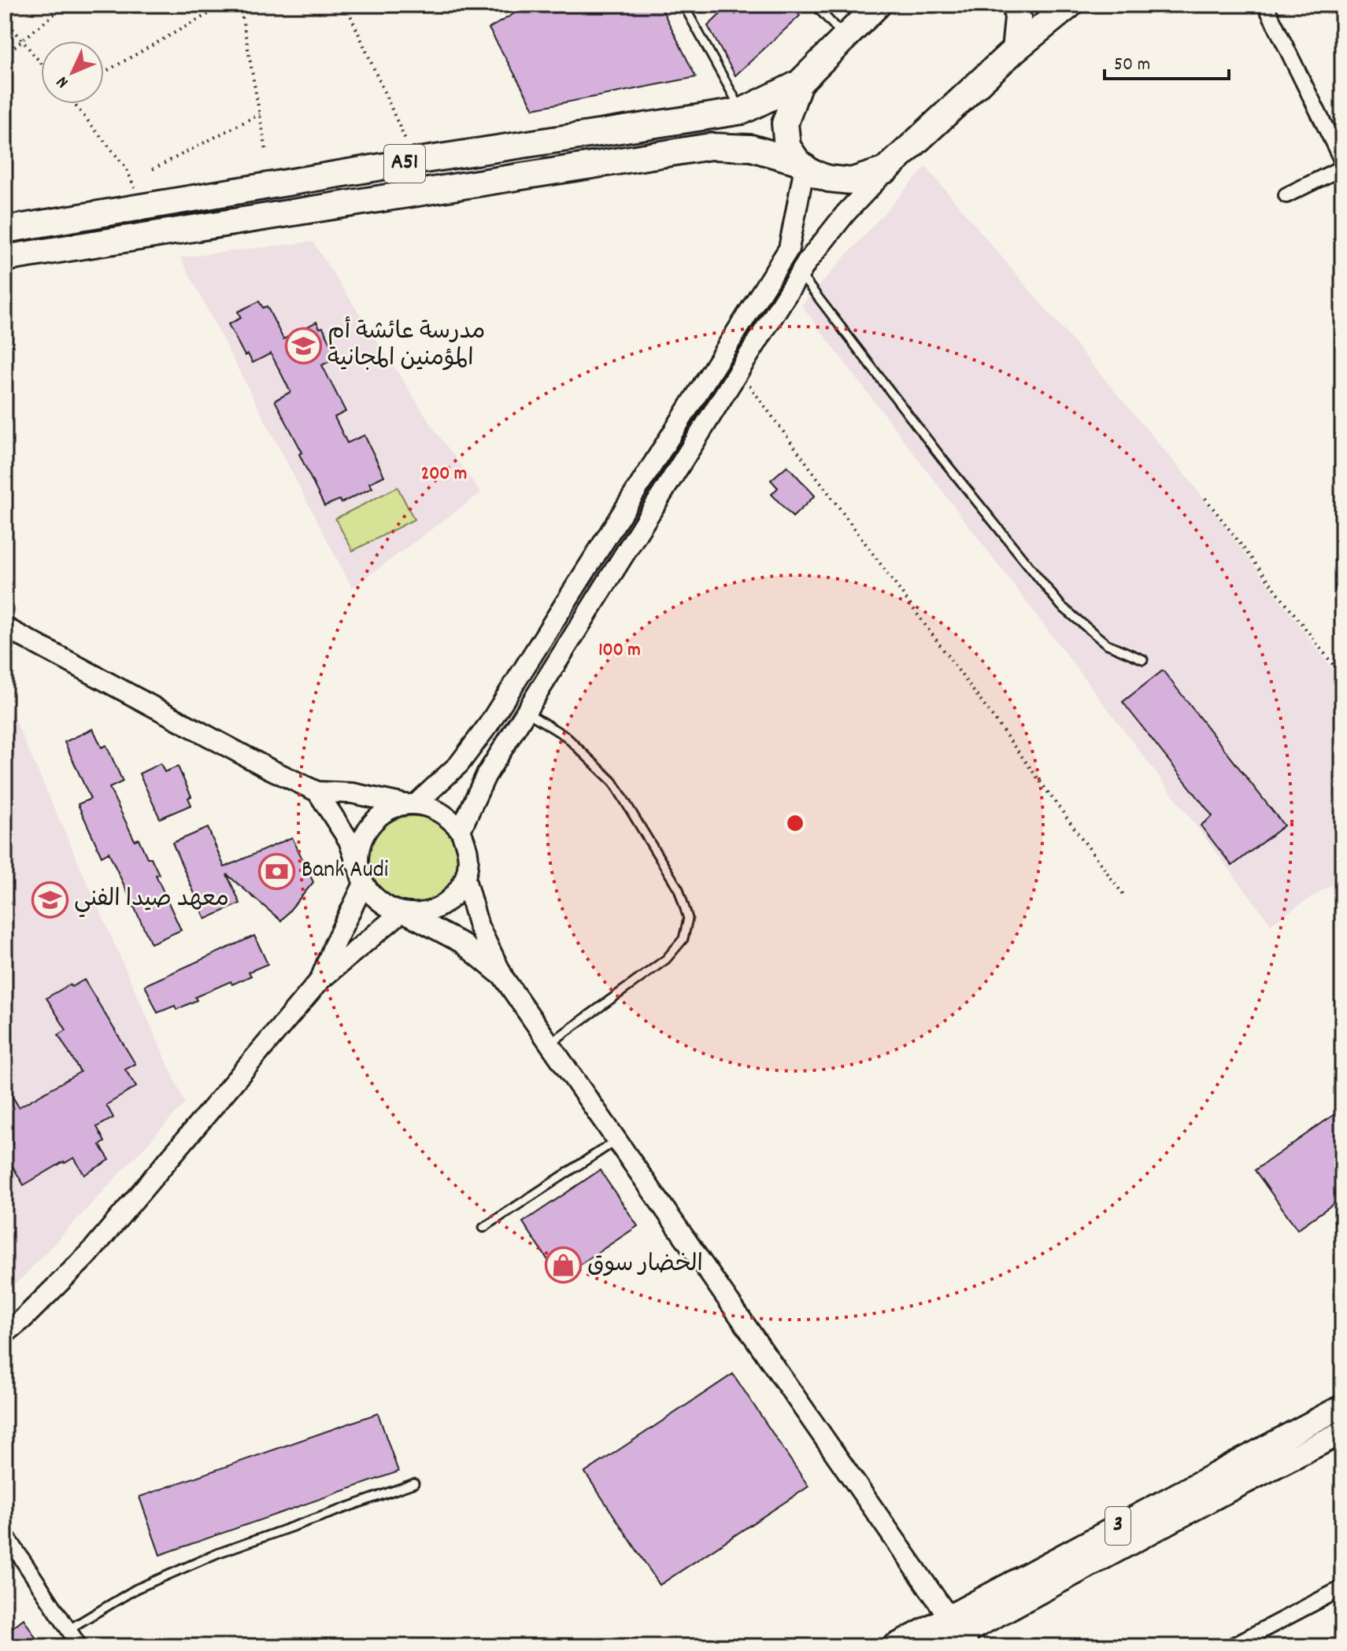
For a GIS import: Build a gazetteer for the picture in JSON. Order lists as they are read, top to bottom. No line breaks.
{"streets":{"highway":["A51"],"main road":["3"]},"places":{"school or university":["مدرسة عائشة أم المؤمنين المجانية","معهد صيدا الفني"],"bank":["Bank Audi"],"shop":["الخضار سوق"]},"scale_bar":"50 m","north":"bottom left","rings":["200 m","100 m"]}
